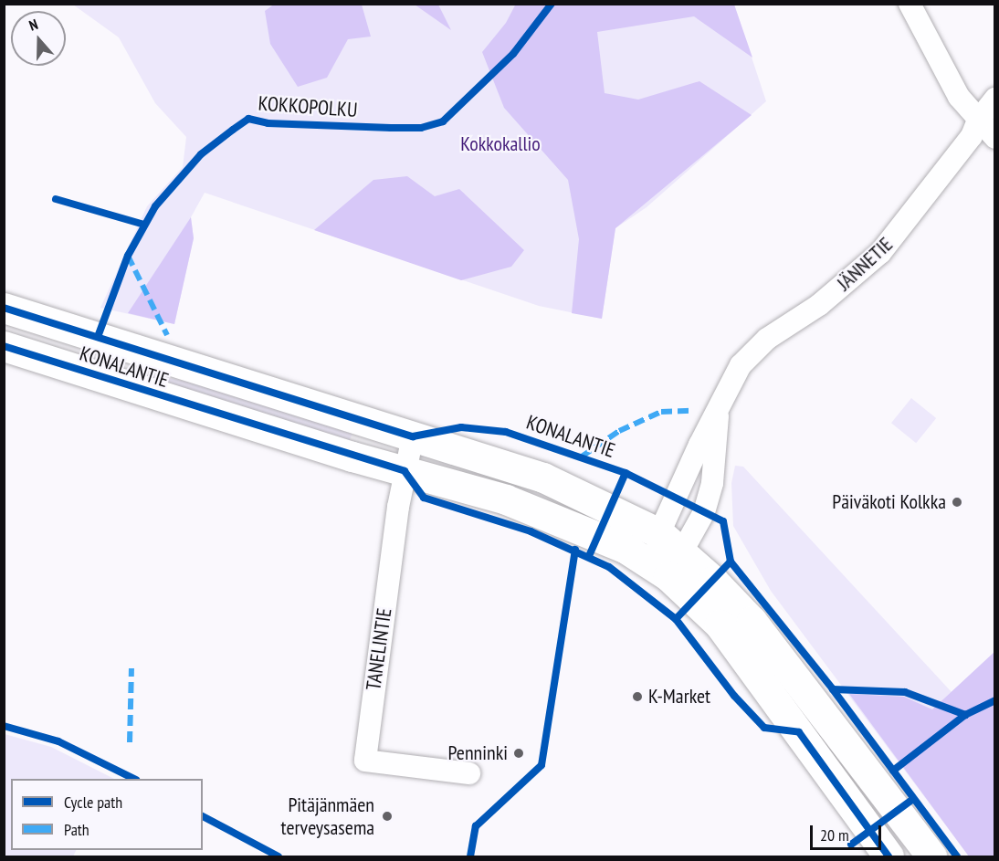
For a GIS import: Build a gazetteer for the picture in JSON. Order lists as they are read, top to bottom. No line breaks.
{"streets":{"main road":["KONALANTIE"],"street":["JÄNNETIE","TANELINTIE"],"cycle path":["KOKKOPOLKU"]},"crossings":[["JÄNNETIE","KONALANTIE"],["KONALANTIE","TANELINTIE"]],"parks":["Kokkokallio"],"places":["Päiväkoti Kolkka","K-Market","Penninki","Pitäjänmäen terveysasema"],"legend":["Cycle path","Path"],"scale_bar":"20 m","north":"top"}
